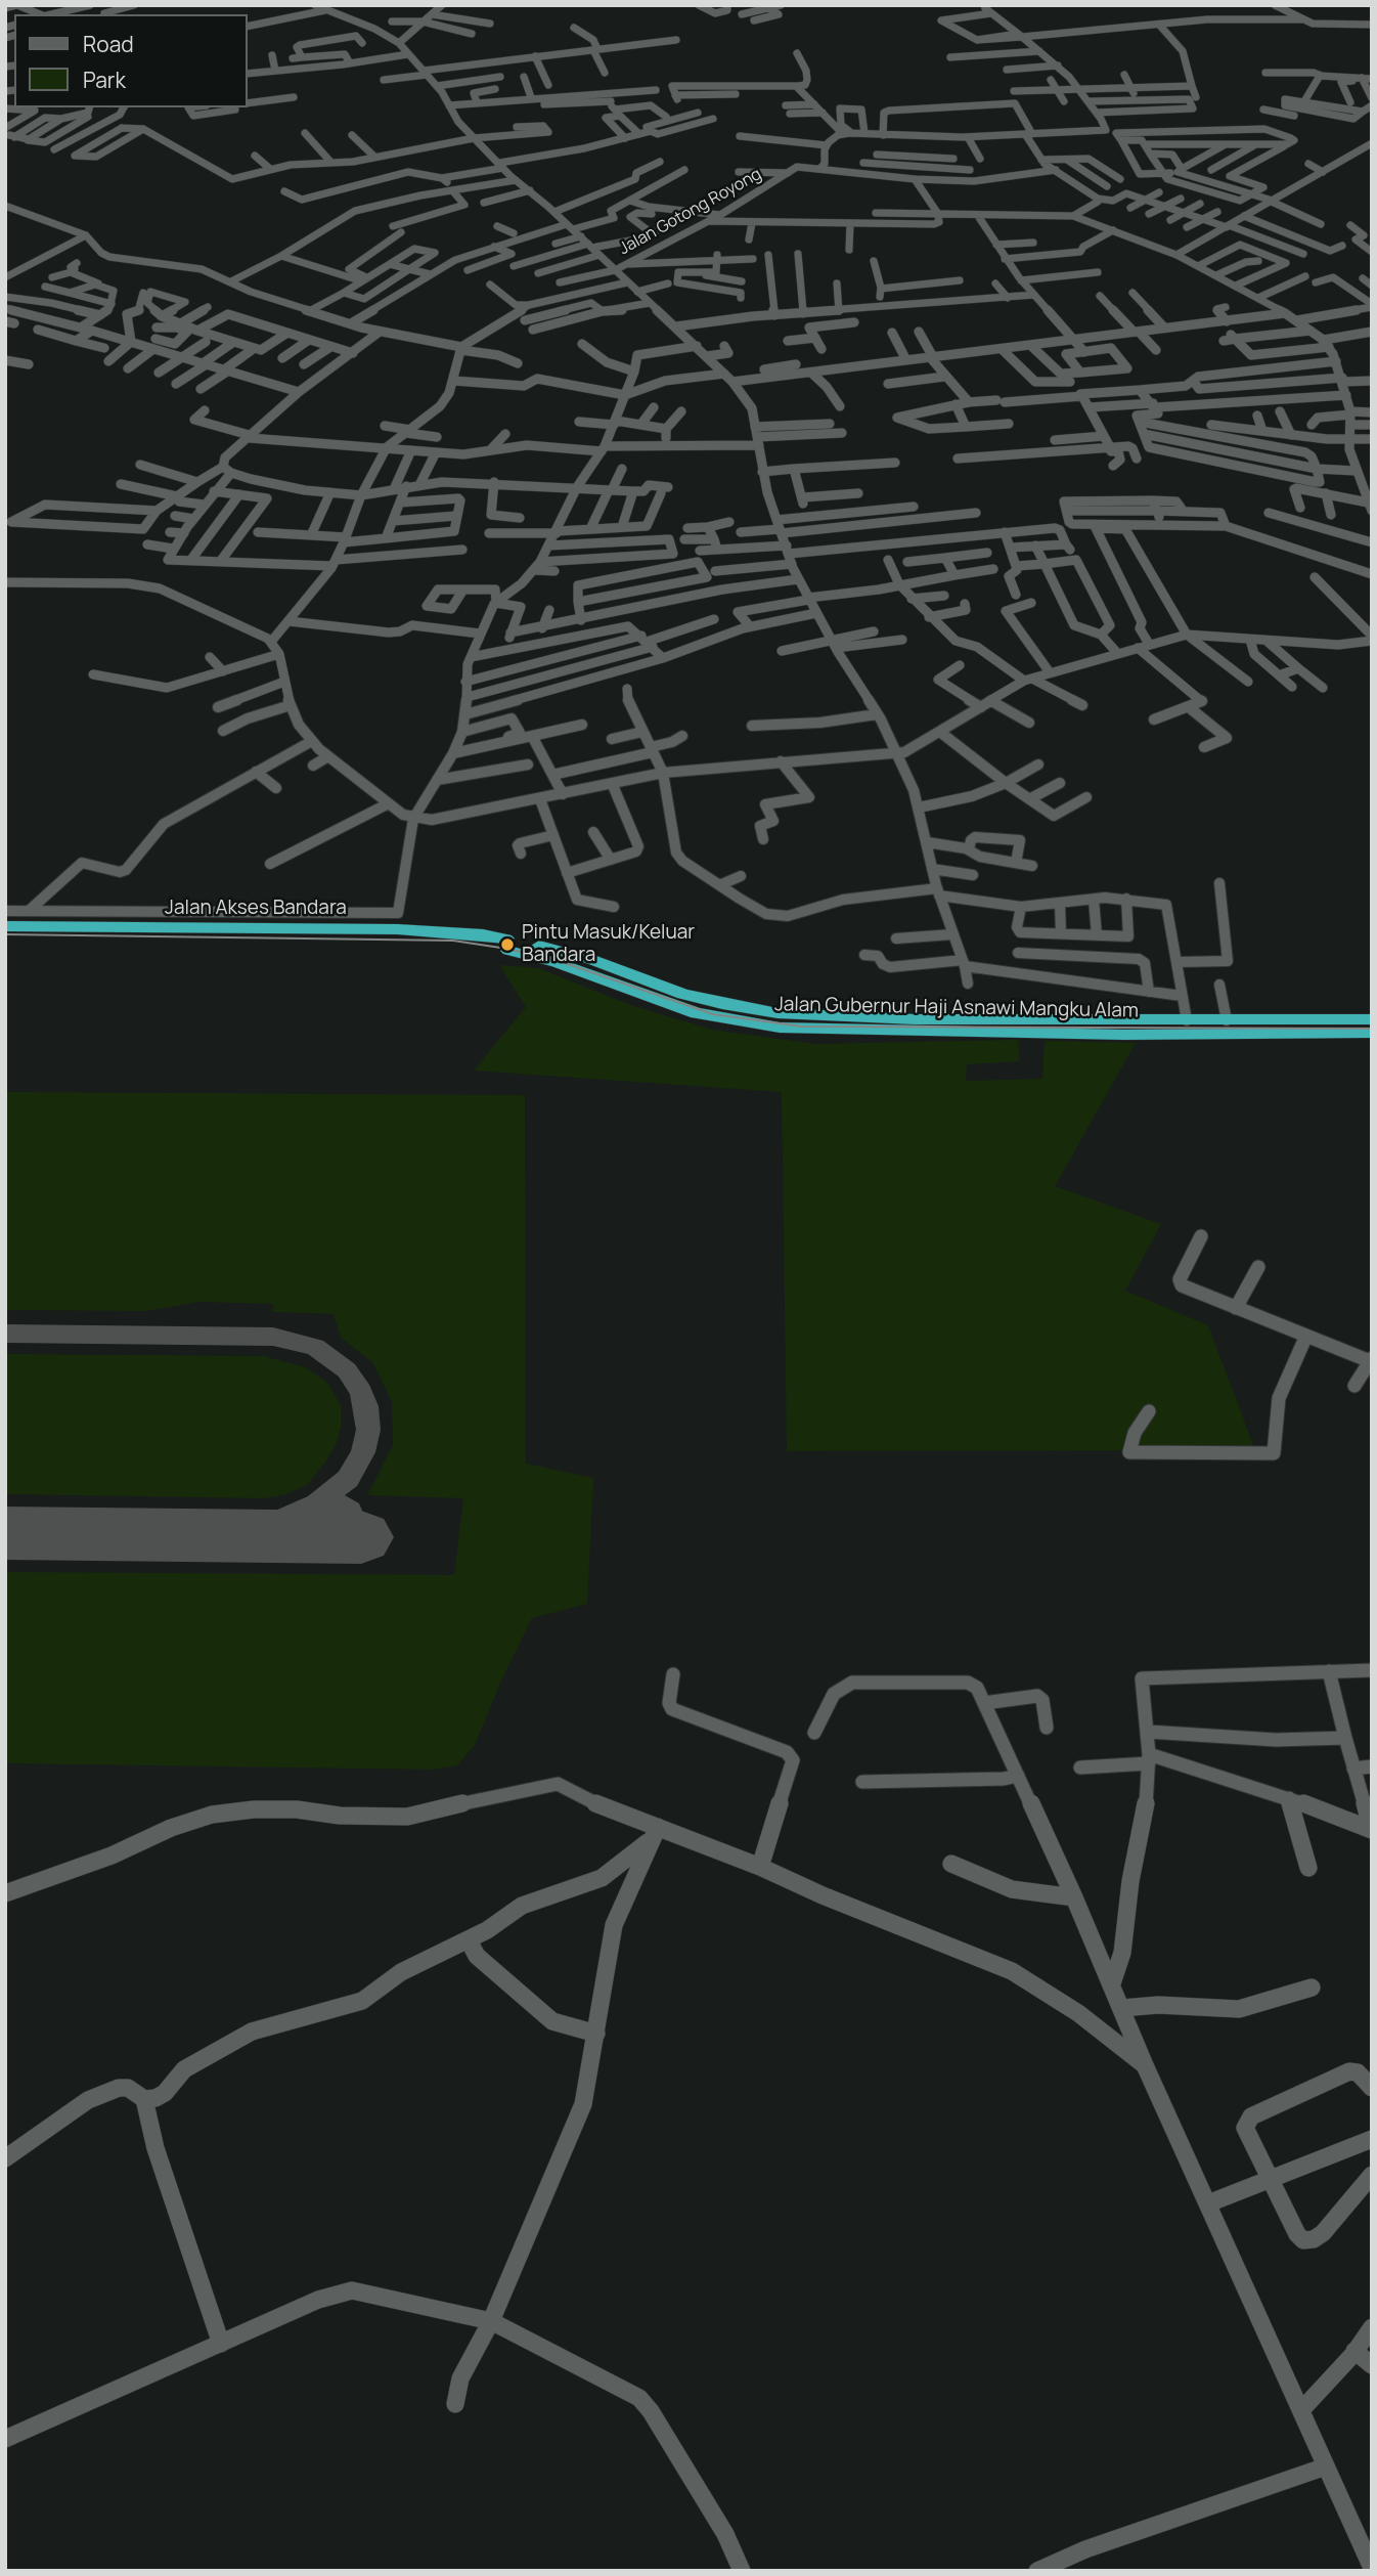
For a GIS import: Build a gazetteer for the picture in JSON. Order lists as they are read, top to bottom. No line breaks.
{"streets":{"highway":["Jalan Akses Bandara","Jalan Gubernur Haji Asnawi Mangku Alam"],"street":["Jalan Gotong Royong"]},"crossings":[["Jalan Akses Bandara","Jalan Gubernur Haji Asnawi Mangku Alam"]],"places":["Pintu Masuk/Keluar Bandara"],"legend":["Road","Park"]}
